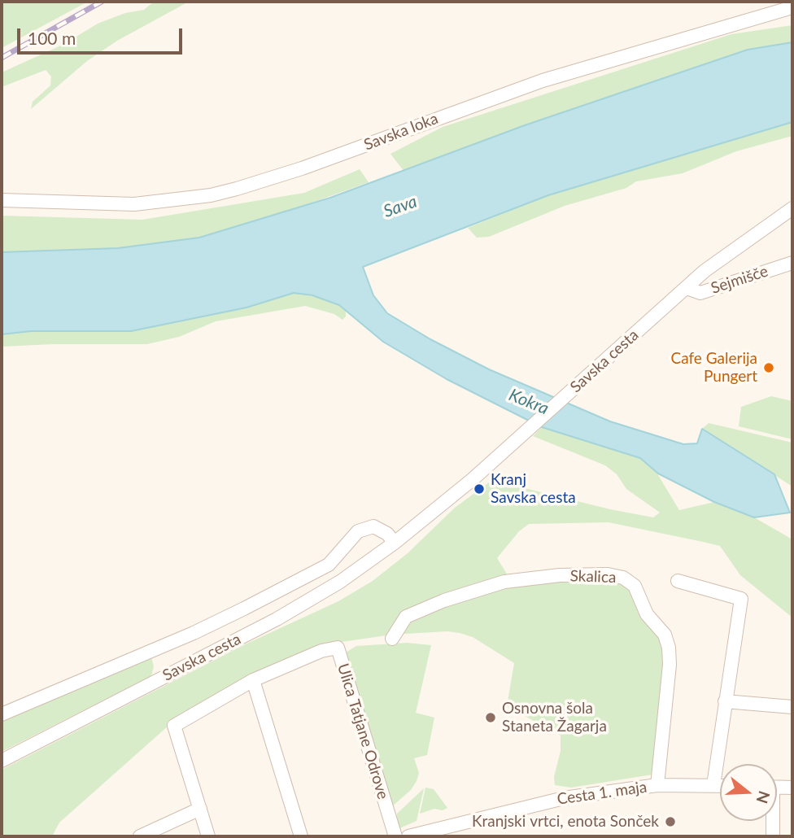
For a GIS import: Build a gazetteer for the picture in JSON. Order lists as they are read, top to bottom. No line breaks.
{"streets":{"street":["Savska loka","Sejmišče","Savska cesta","Skalica","Ulica Tatjane Odrove","Cesta 1. maja"]},"crossings":[["Sejmišče","Savska cesta"],["Skalica","Cesta 1. maja"]],"water":["Sava","Kokra"],"places":["Cafe Galerija Pungert","Kranj Savska cesta","Osnovna šola Staneta Žagarja","Kranjski vrtci, enota Sonček"],"scale_bar":"100 m","north":"right"}
